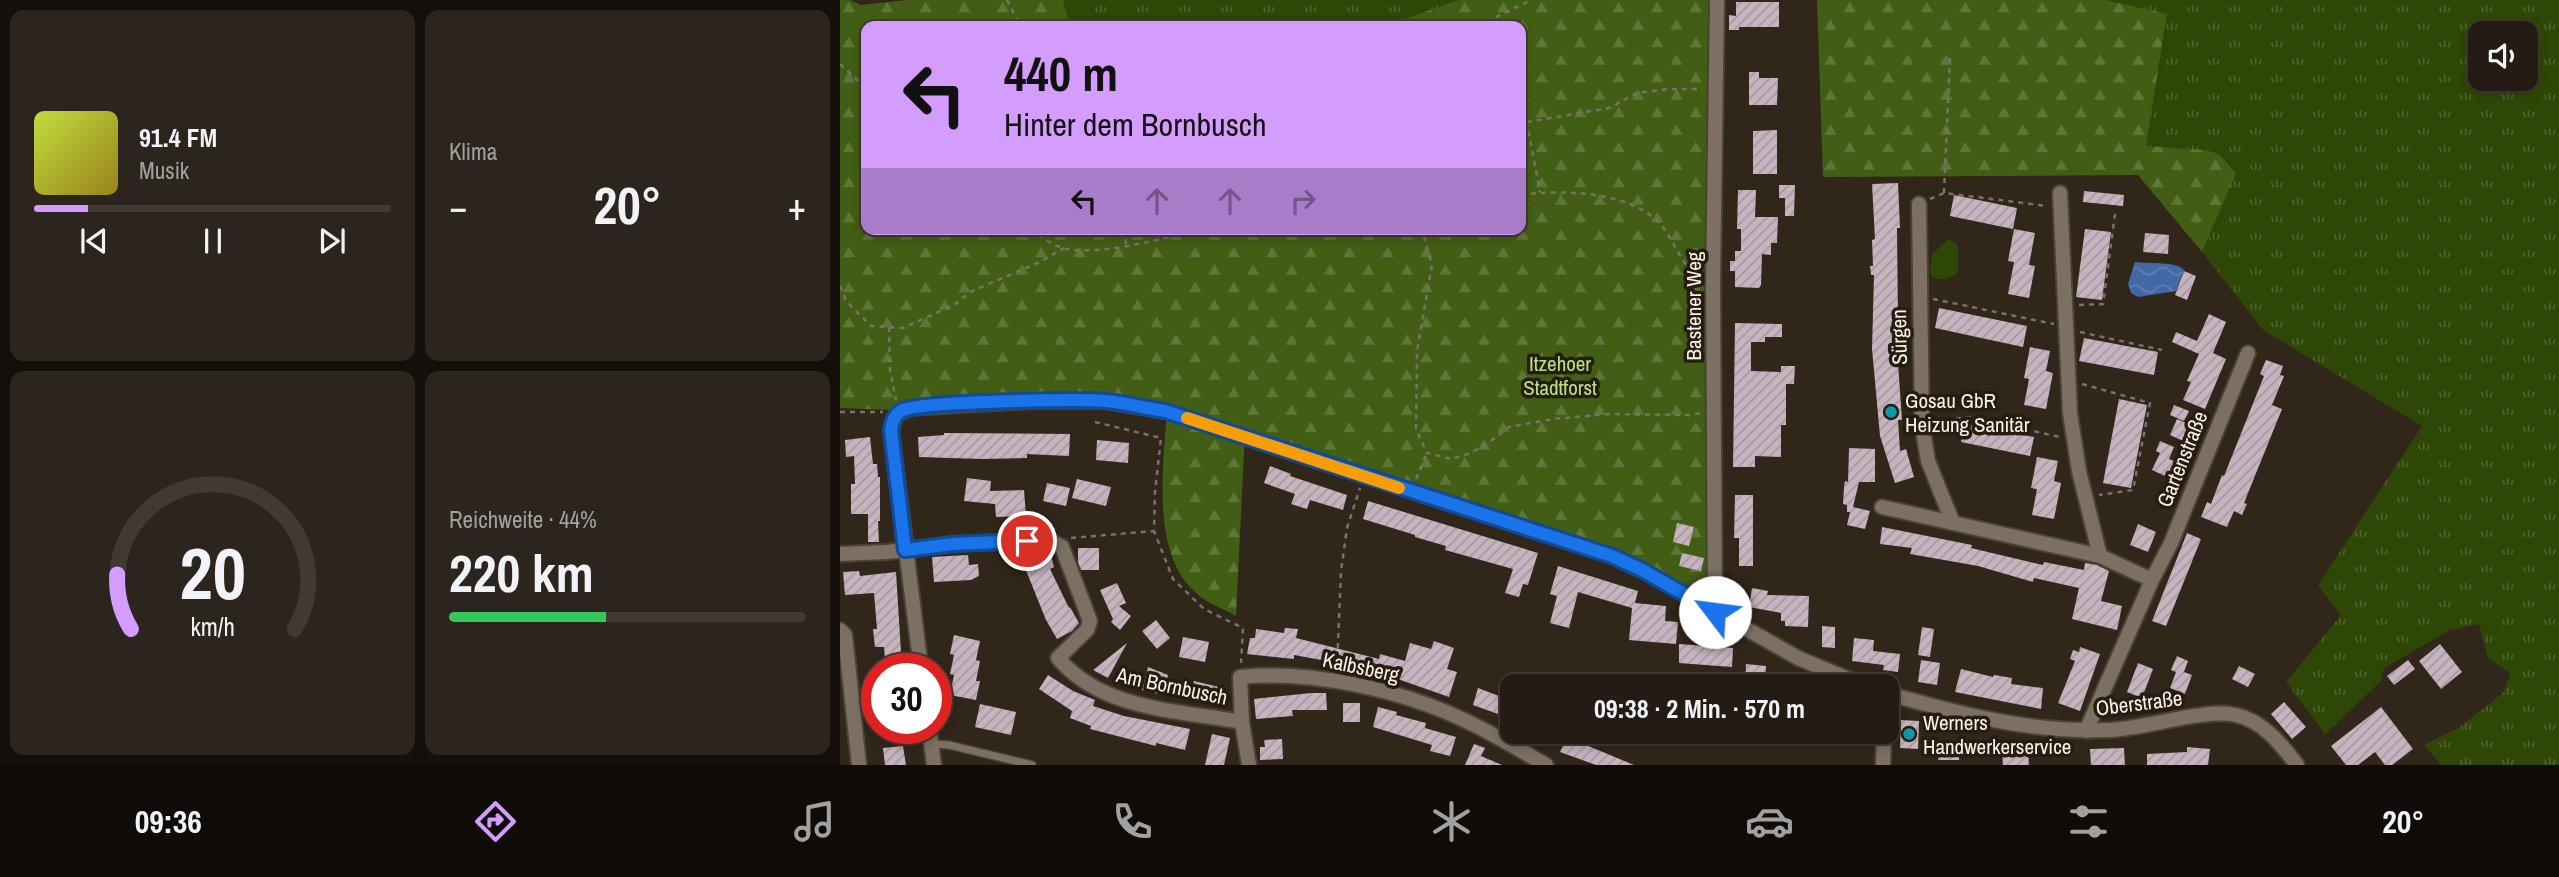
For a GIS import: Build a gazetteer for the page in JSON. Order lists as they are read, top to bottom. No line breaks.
{"streets":{"street":["Bastener Weg","Sürgen","Gartenstraße","Kalbsberg","Am Bornbusch","Oberstraße"]},"parks":["Itzehoer Stadtforst"],"places":["Gosau GbR Heizung Sanitär","Werners Handwerkerservice"],"page":{"tile":["Klima",["Reichweite · 44%","220 km"]],"turn":["440 m","Hinter dem Bornbusch"],"song":["91.4 FM","Musik"],"heat":["−","20°","+"],"limit":"30","trip":"09:38 · 2 Min. · 570 m","tabs":["09:36","20°"],"gauge":["20","km/h"]}}
